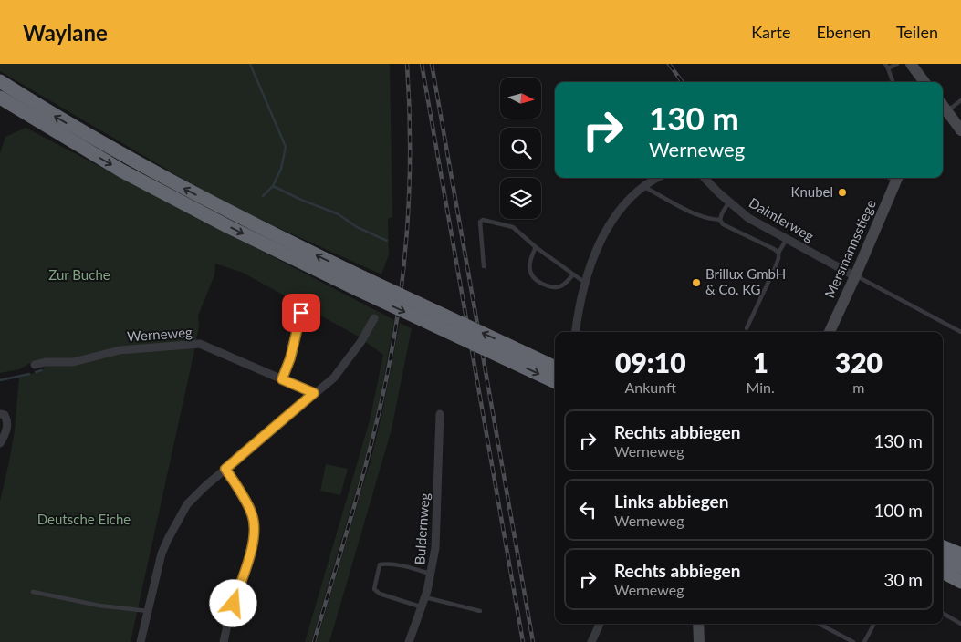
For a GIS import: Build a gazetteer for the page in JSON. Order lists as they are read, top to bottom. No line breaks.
{"streets":{"street":["Daimlerweg","Mersmannsstiege","Werneweg","Buldernweg"]},"crossings":[["Daimlerweg","Mersmannsstiege"]],"parks":["Zur Buche","Deutsche Eiche"],"places":["Knubel","Brillux GmbH & Co. KG"],"north":"right","page":{"header":"Waylane","nav":["Karte","Ebenen","Teilen"],"turn":["130 m","Werneweg"],"eta":["09:10","Ankunft","1","Min.","320","m"],"list":[{"name":"Rechts abbiegen","note":"Werneweg","value":"130 m"},{"name":"Links abbiegen","note":"Werneweg","value":"100 m"},{"name":"Rechts abbiegen","note":"Werneweg","value":"30 m"}]}}
